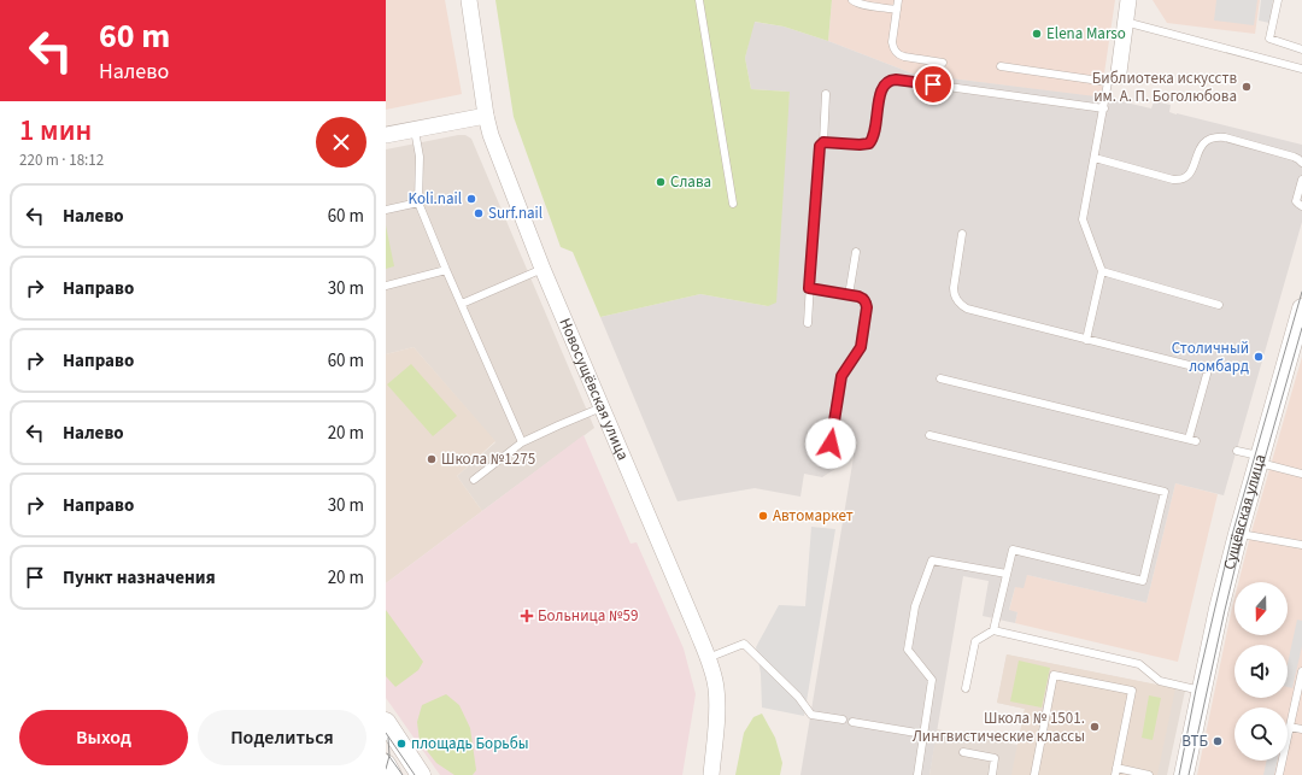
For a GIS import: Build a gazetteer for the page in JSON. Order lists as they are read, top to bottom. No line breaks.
{"streets":{"street":["Новосущёвская улица","Сущёвская улица"]},"places":{"other":["Elena Marso","Библиотека искусств им. А. П. Боголюбова","Слава","Koli.nail","Surf.nail","Столичный ломбард","Школа №1275","Автомаркет","Школа № 1501. Лингвистические классы","ВТБ","площадь Борьбы"],"health":["Больница №59"]},"north":"bottom","page":{"turn":["60 m","Налево"],"heading":["1 мин","220 m · 18:12"],"list":[{"name":"Налево","value":"60 m"},{"name":"Направо","value":"30 m"},{"name":"Направо","value":"60 m"},{"name":"Налево","value":"20 m"},{"name":"Направо","value":"30 m"},{"name":"Пункт назначения","value":"20 m"}],"buttons":["Выход","Поделиться"]}}
